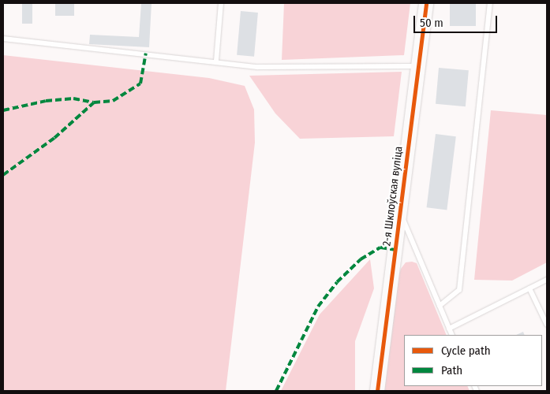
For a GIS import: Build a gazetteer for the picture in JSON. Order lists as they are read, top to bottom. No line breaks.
{"streets":{"street":["2-я Шклоўская вуліца"]},"legend":["Cycle path","Path"],"scale_bar":"50 m"}
